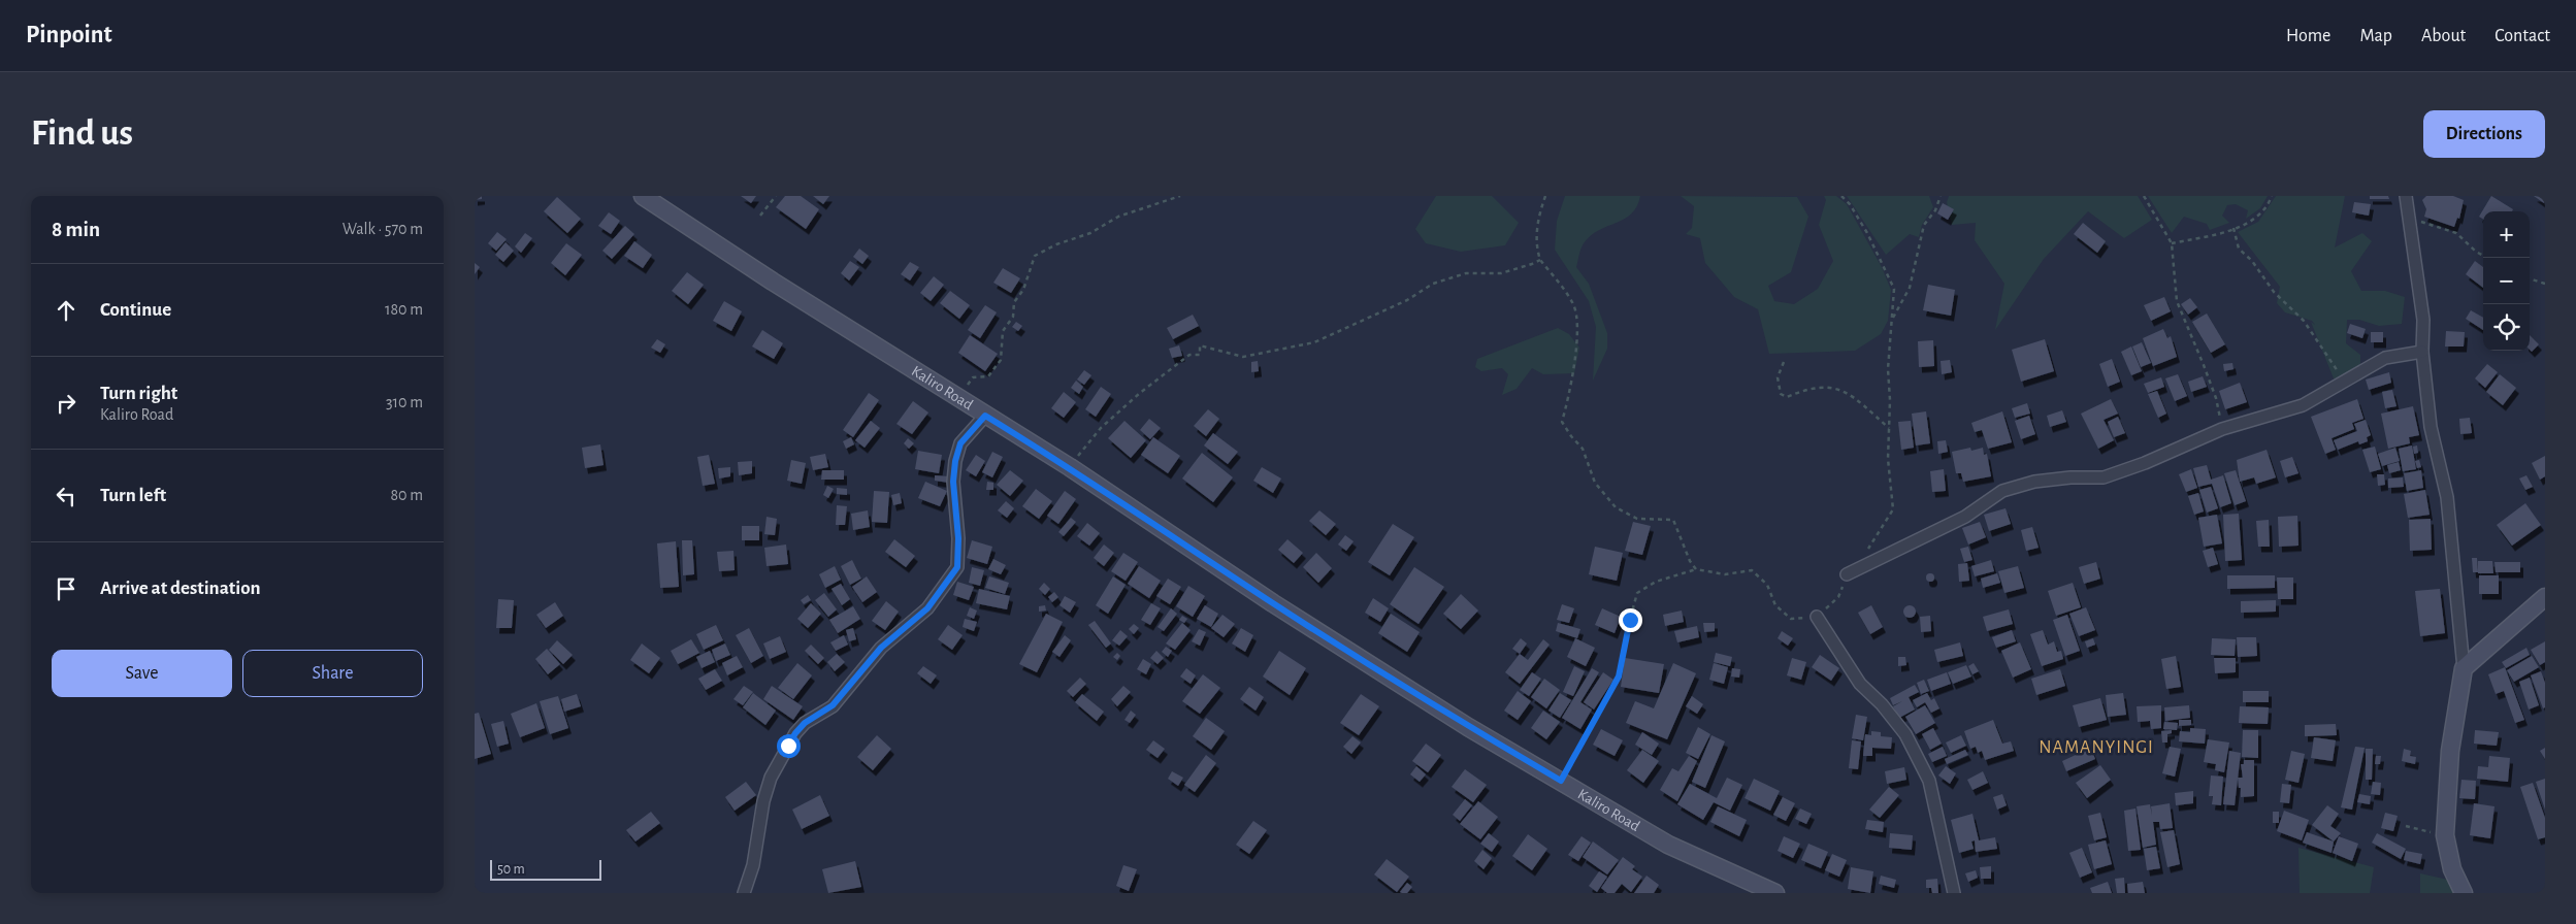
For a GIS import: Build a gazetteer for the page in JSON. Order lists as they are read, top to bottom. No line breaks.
{"streets":{"main road":["Kaliro Road"]},"districts":["NAMANYINGI"],"scale_bar":"50 m","page":{"header":"Pinpoint","nav":["Home","Map","About","Contact"],"buttons":["Directions",["Save","Share"]],"title":"Find us","heading":["8 min","Walk · 570 m"],"map_buttons":["+","−"],"list":[["Continue","180 m"],["Turn right","Kaliro Road","310 m"],["Turn left","80 m"],"Arrive at destination"],"scale":"50 m"}}
